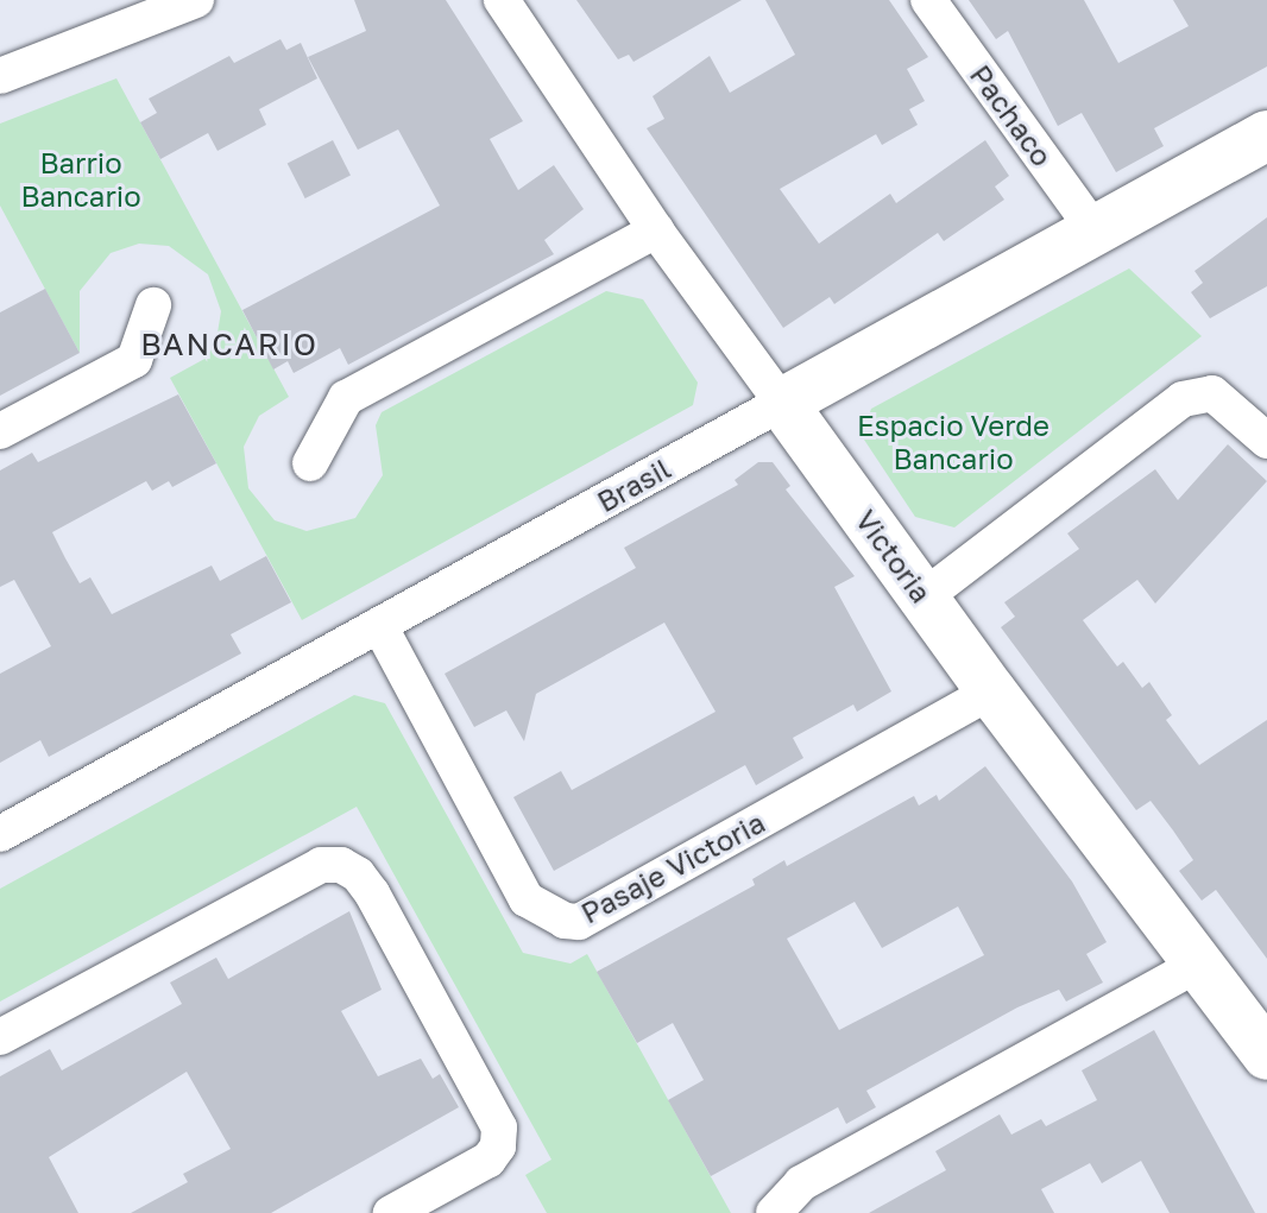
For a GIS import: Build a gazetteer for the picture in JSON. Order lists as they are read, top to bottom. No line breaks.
{"streets":{"street":["Pachaco","Brasil","Victoria","Pasaje Victoria"]},"crossings":[["Pachaco","Brasil"],["Brasil","Victoria"],["Brasil","Pasaje Victoria"],["Victoria","Pasaje Victoria"]],"districts":["BANCARIO"],"parks":["Barrio Bancario","Espacio Verde Bancario"]}
